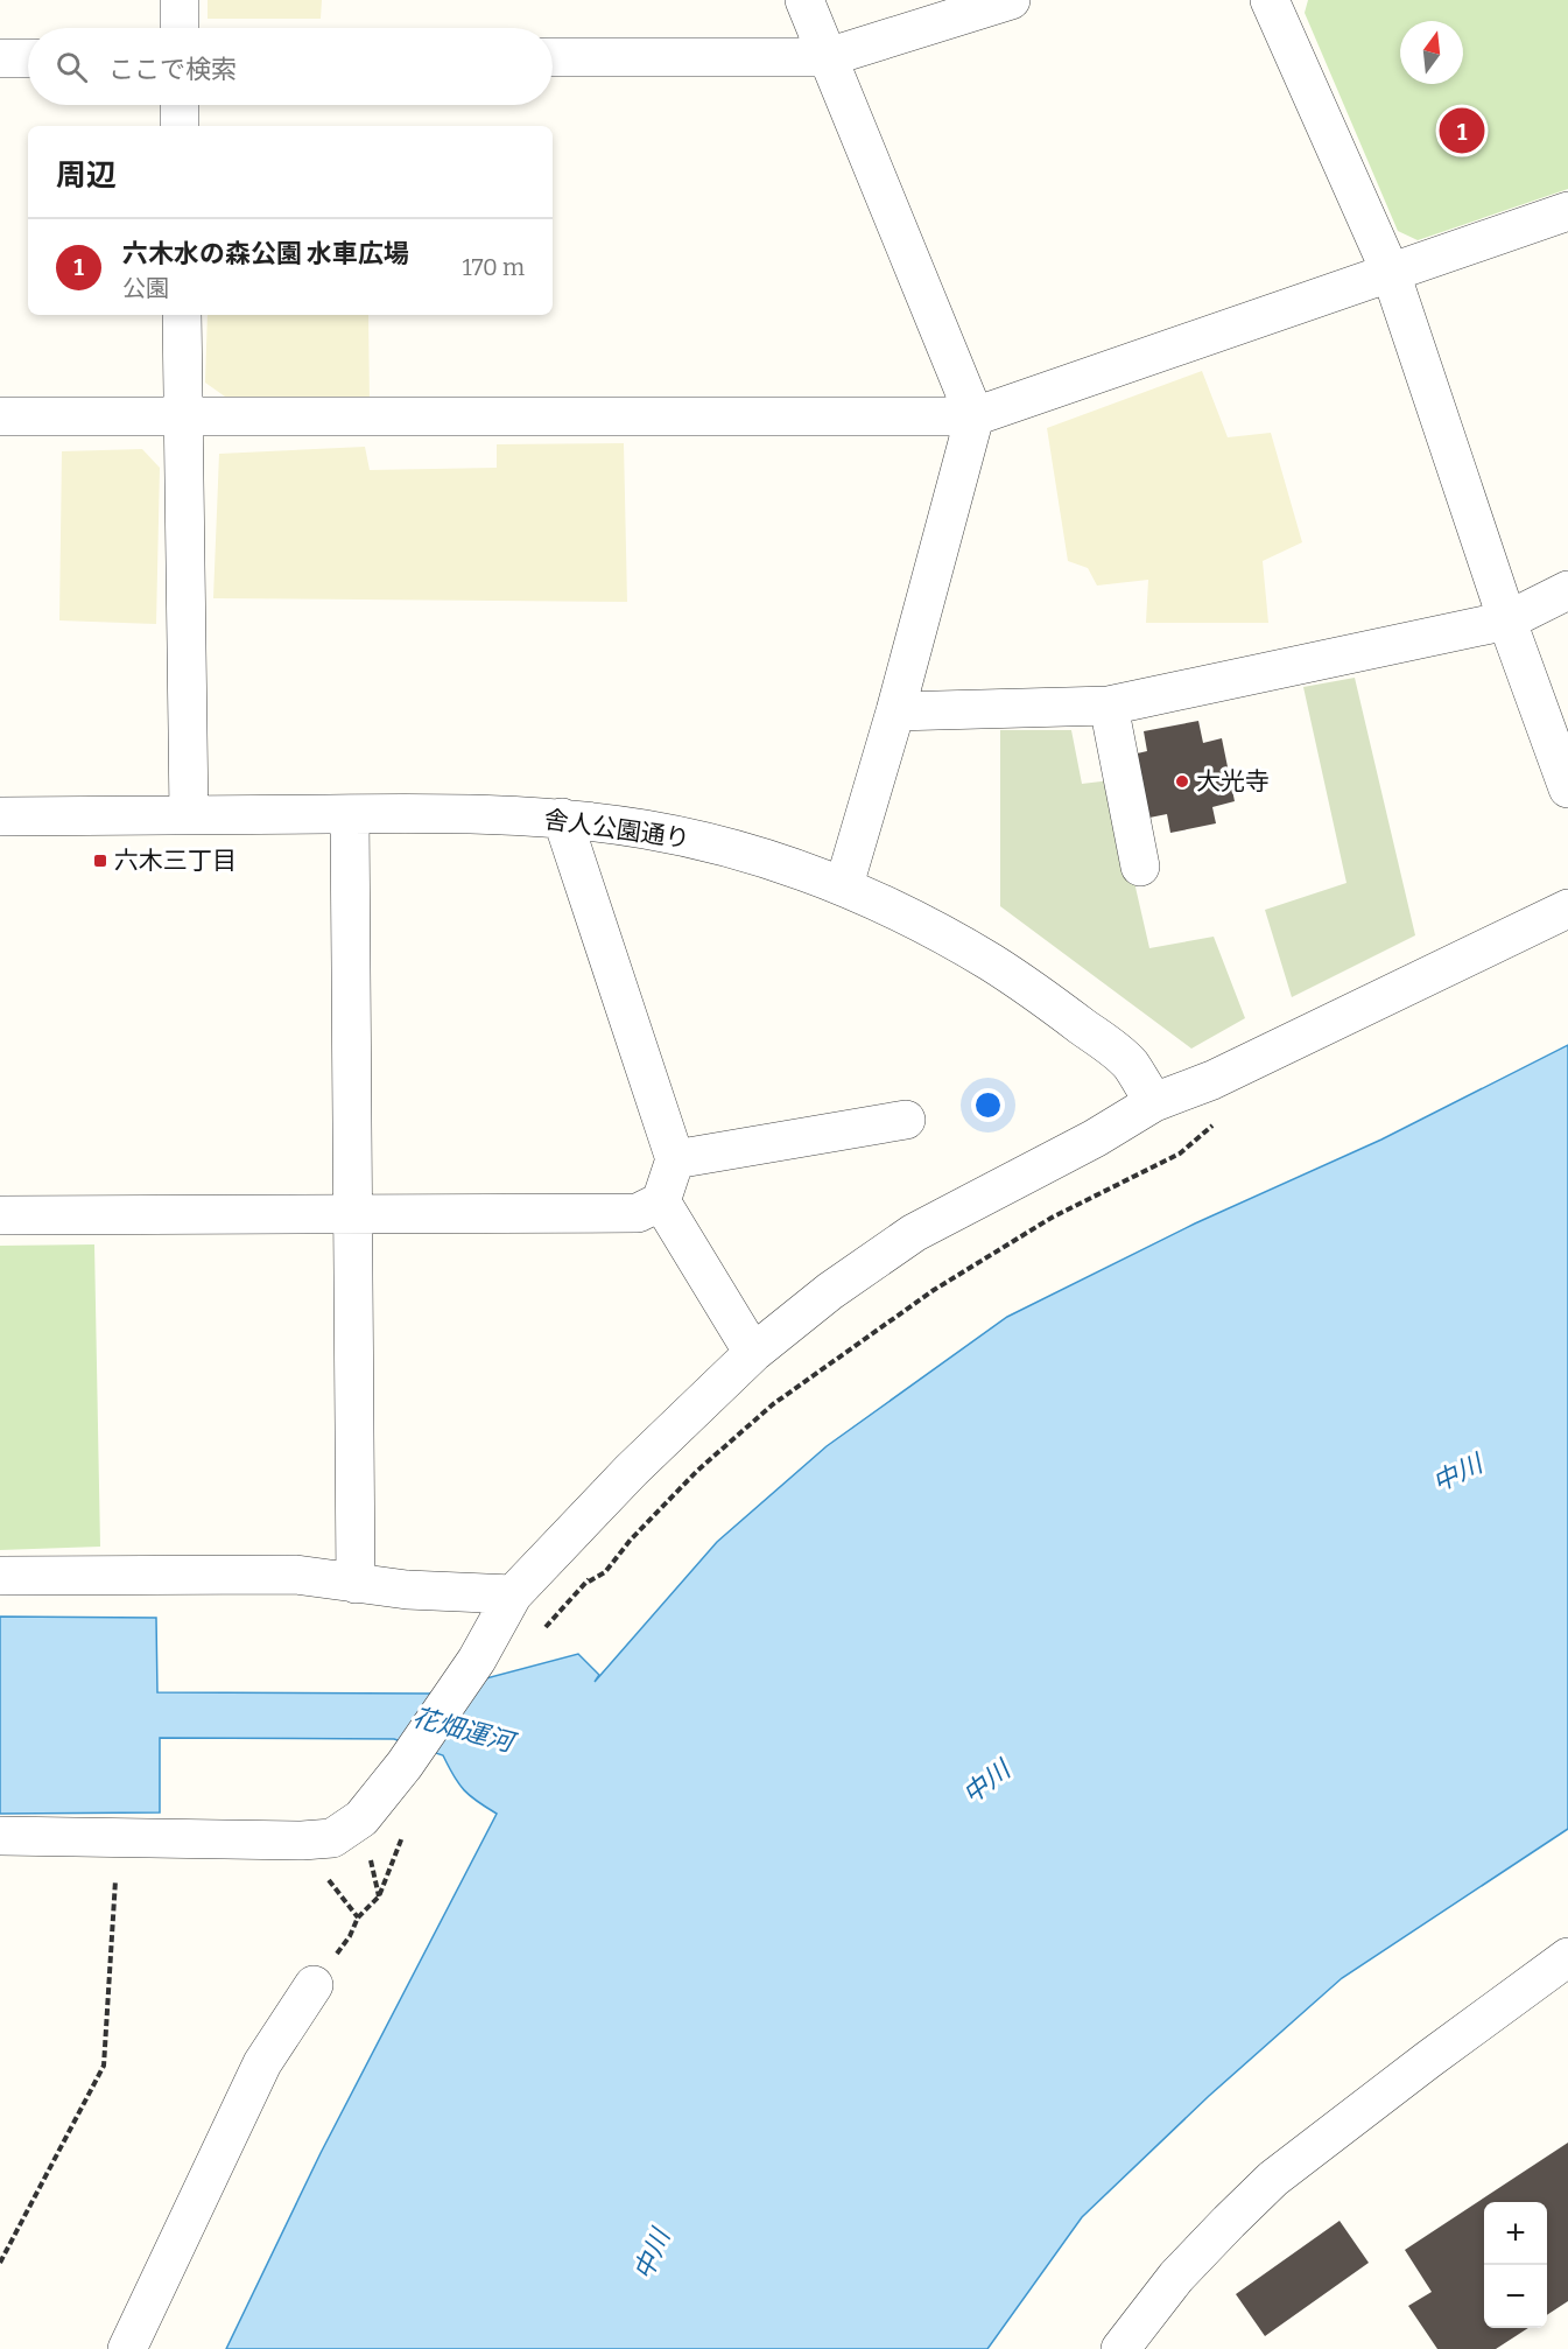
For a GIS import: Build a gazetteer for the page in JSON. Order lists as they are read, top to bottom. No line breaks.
{"streets":{"street":["舎人公園通り"]},"water":["中川","花畑運河"],"places":{"other":["大光寺"],"transit":["六木三丁目"]},"north":"top","page":{"search":"ここで検索","pins":"1","heading":"周辺","list":[{"mark":"1","name":"六木水の森公園 水車広場","note":"公園","value":"170 m"}],"map_buttons":["+","−"]}}
